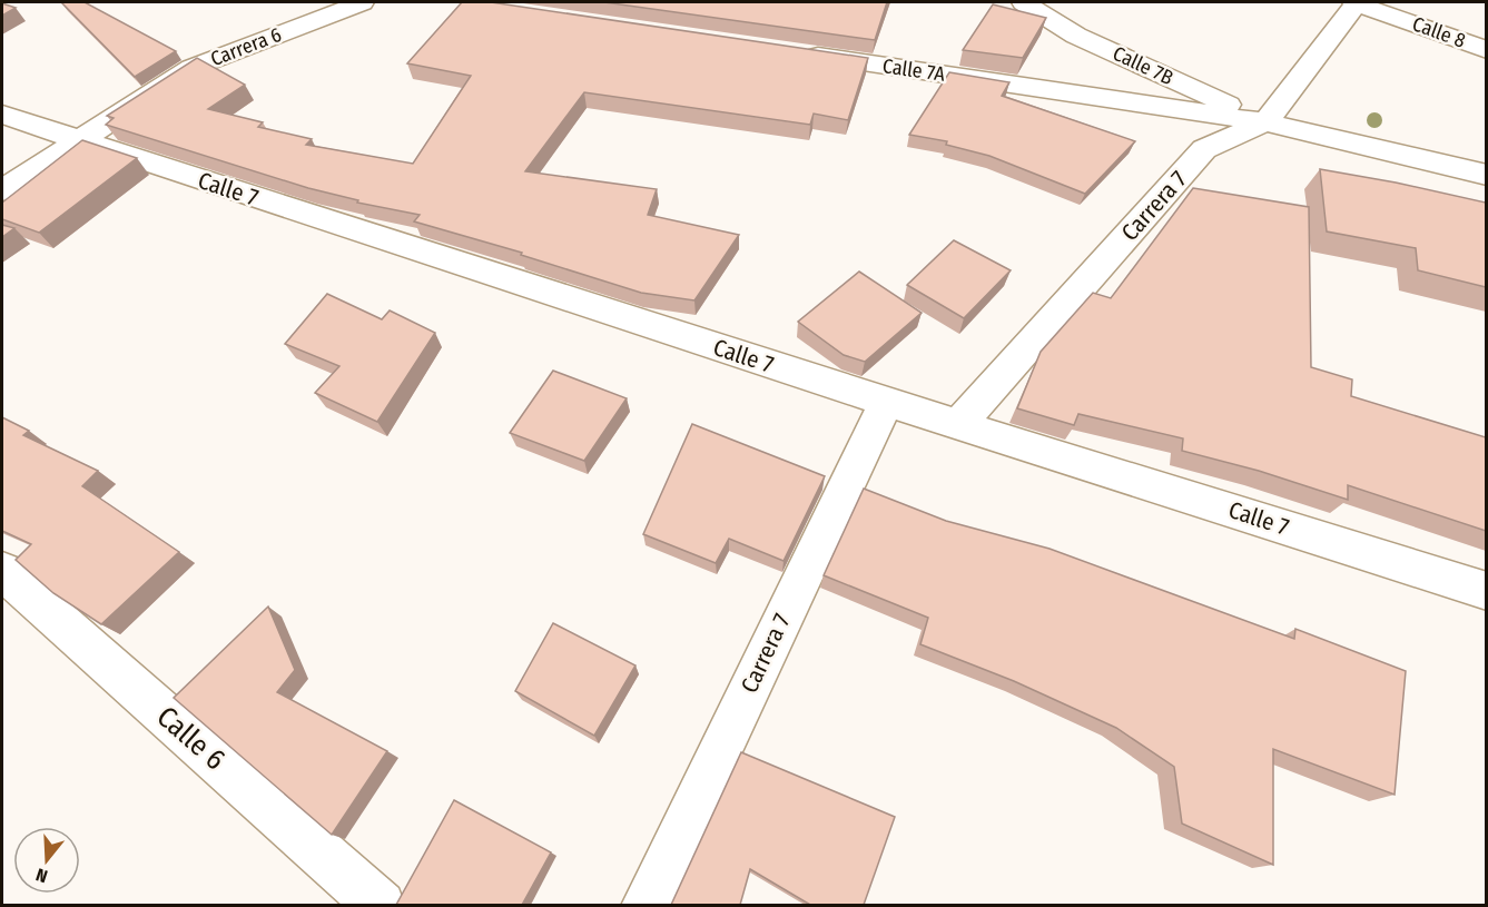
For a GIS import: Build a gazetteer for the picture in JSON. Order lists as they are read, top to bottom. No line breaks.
{"streets":{"street":["Calle 8","Carrera 6","Calle 7B","Calle 7A","Calle 7","Carrera 7","Calle 6"]},"crossings":[["Calle 8","Carrera 7"],["Carrera 6","Calle 7"],["Calle 7B","Calle 7A"],["Calle 7B","Carrera 7"],["Calle 7A","Carrera 7"],["Calle 7","Carrera 7"]],"north":"bottom"}
